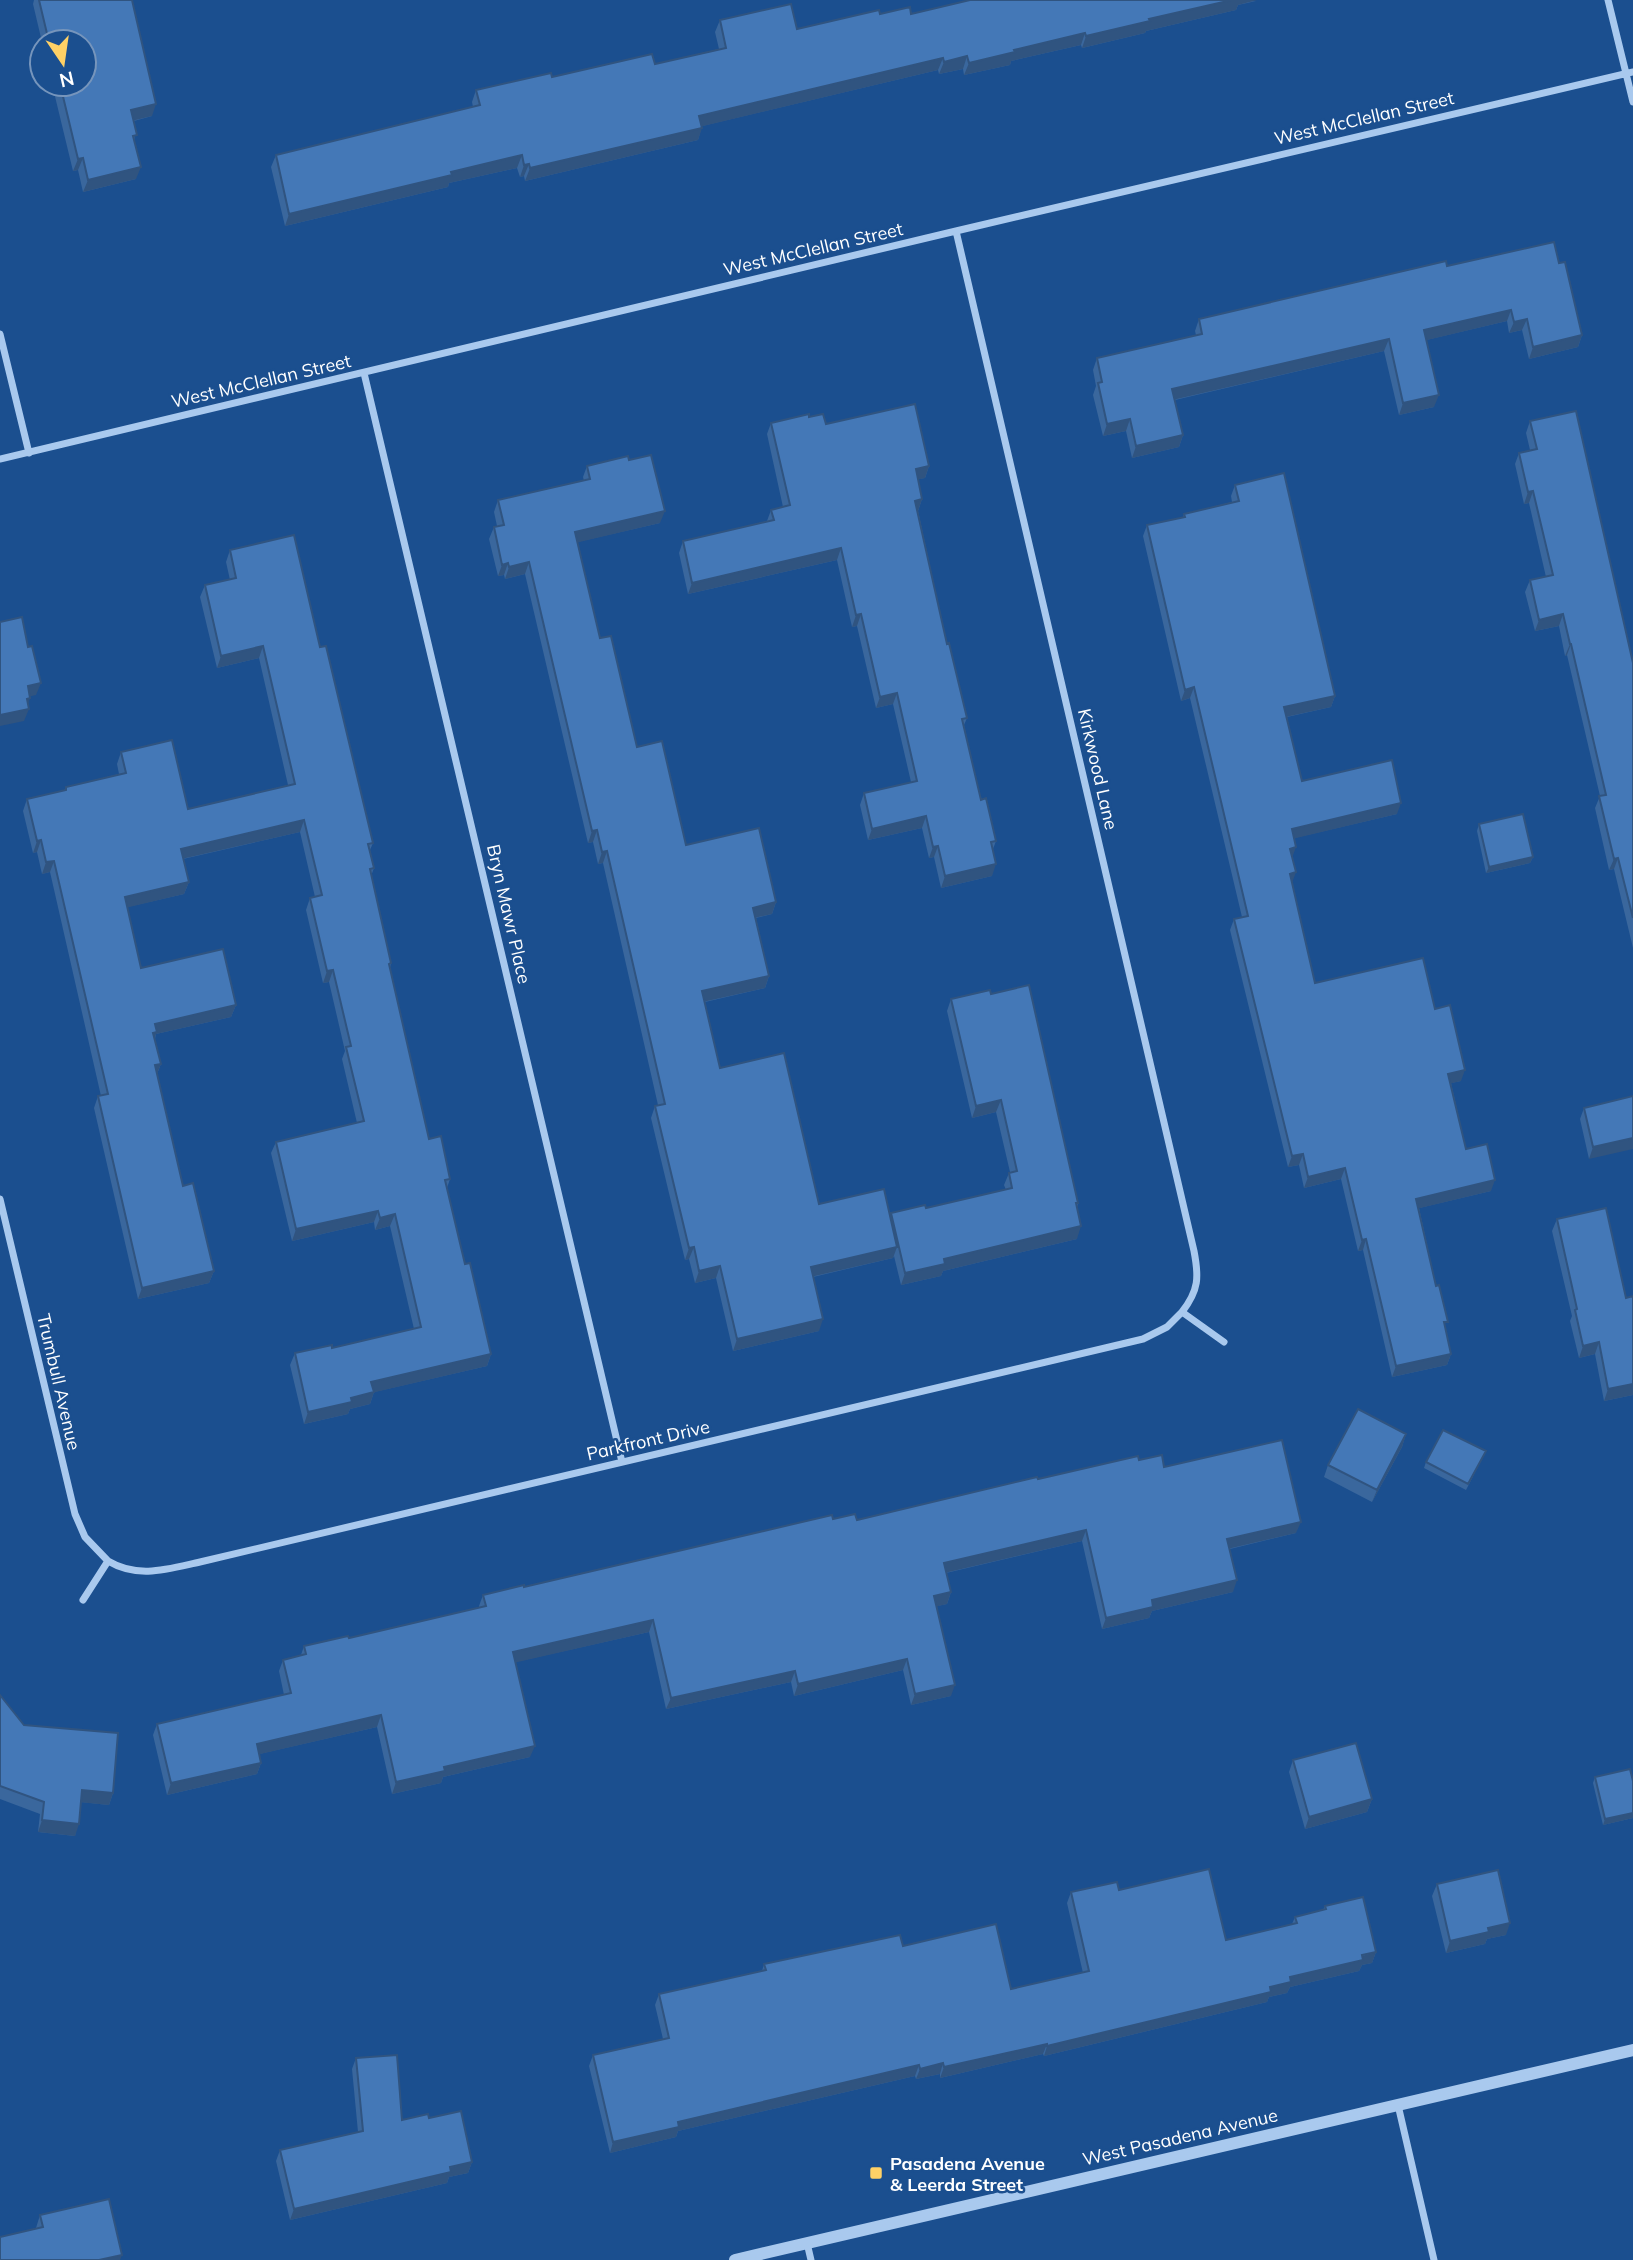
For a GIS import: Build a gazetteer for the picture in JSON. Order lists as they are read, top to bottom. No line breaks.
{"streets":{"street":["West McClellan Street","Kirkwood Lane","Bryn Mawr Place","Trumbull Avenue","Parkfront Drive","West Pasadena Avenue"]},"crossings":[["West McClellan Street","Kirkwood Lane"],["West McClellan Street","Bryn Mawr Place"],["Kirkwood Lane","Parkfront Drive"],["Bryn Mawr Place","Parkfront Drive"],["Trumbull Avenue","Parkfront Drive"]],"places":{"transit":["Pasadena Avenue & Leerda Street"]},"north":"bottom"}
